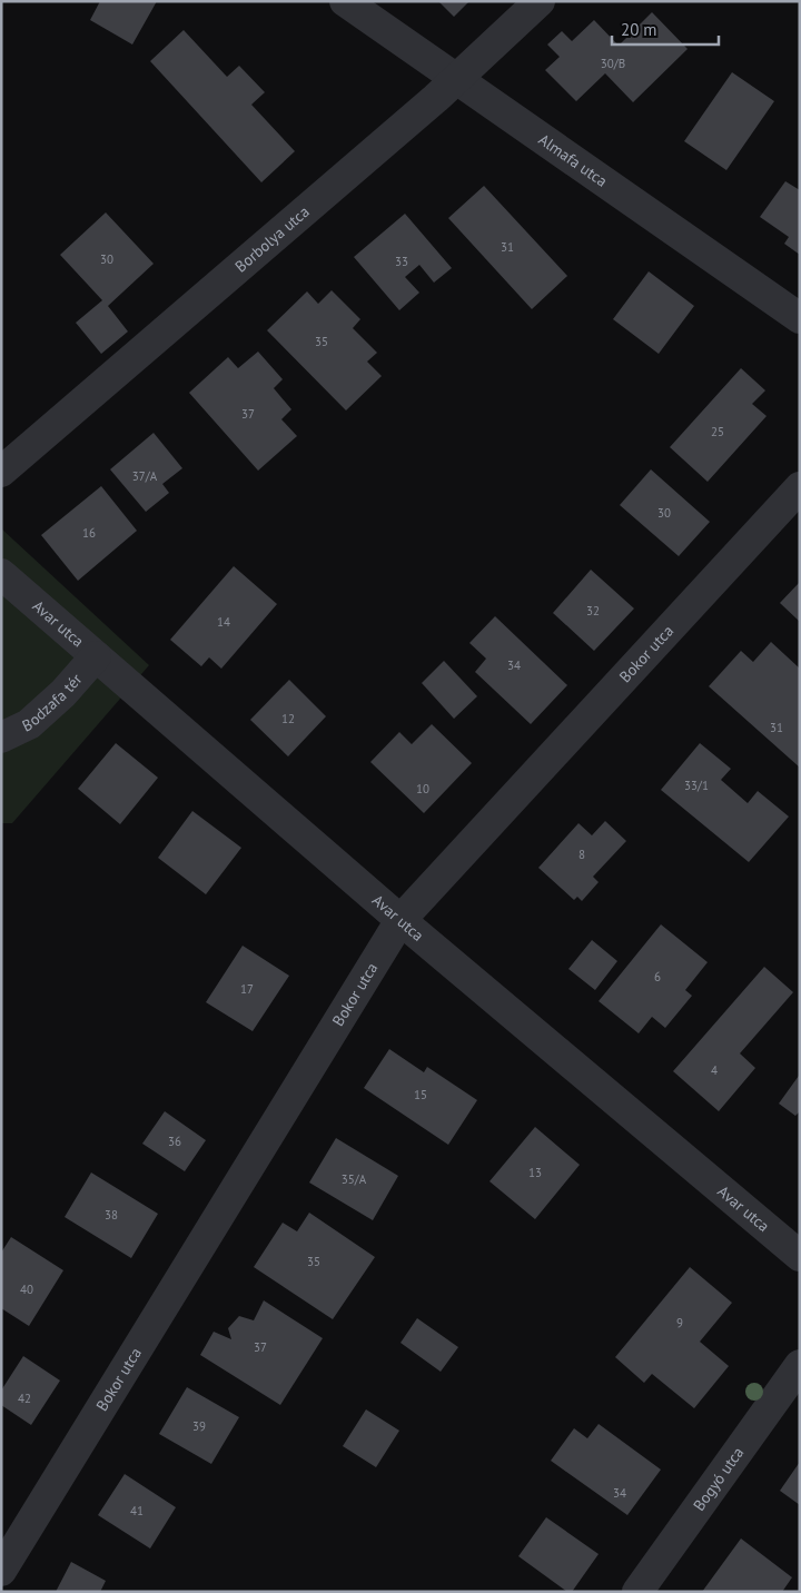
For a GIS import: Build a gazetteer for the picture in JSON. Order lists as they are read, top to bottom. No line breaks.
{"streets":{"street":["Almafa utca","Borbolya utca","Avar utca","Bokor utca","Bodzafa tér","Bogyó utca"]},"crossings":[["Almafa utca","Borbolya utca"],["Avar utca","Bokor utca"],["Avar utca","Bodzafa tér"]],"house_numbers":["30/B","31","30","33","35","37","25","37/A","30","16","32","14","34","12","31","33/1","10","8","6","17","4","15","36","13","35/A","38","35","40","9","37","42","39","34","41"],"scale_bar":"20 m"}
